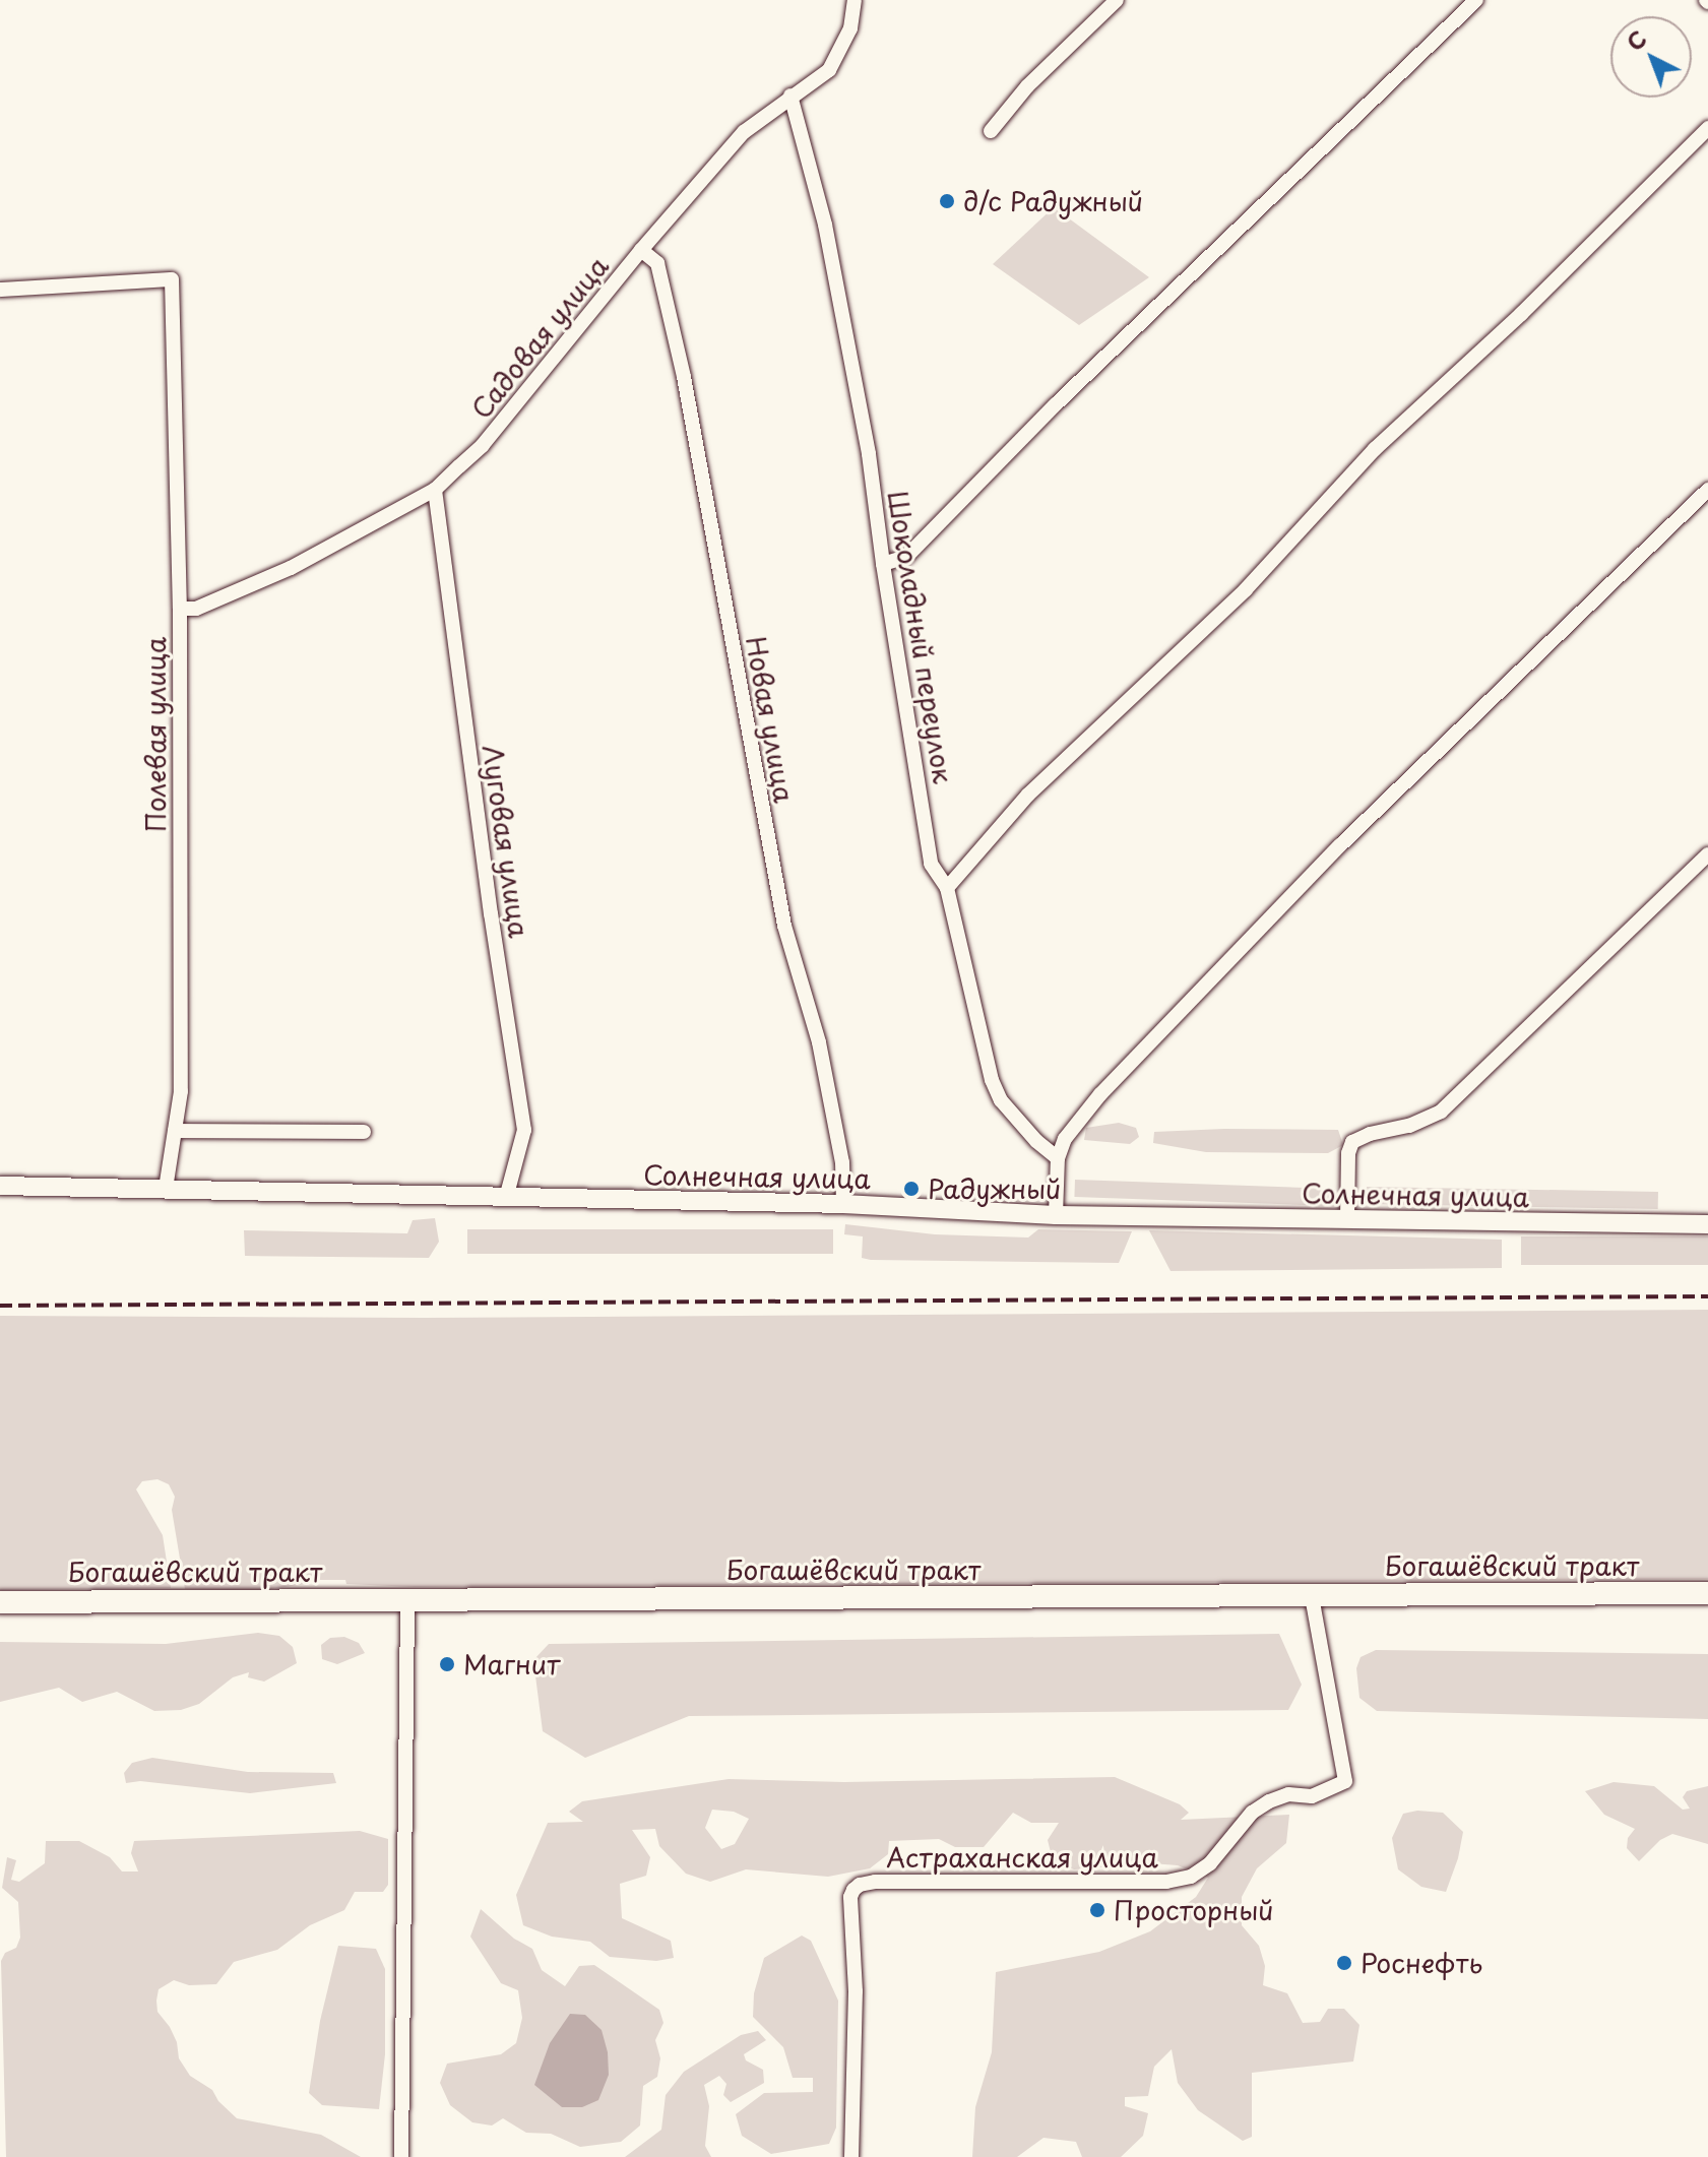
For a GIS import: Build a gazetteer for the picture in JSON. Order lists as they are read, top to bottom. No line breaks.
{"streets":{"main road":["Богашёвский тракт"],"street":["Садовая улица","Шоколадный переулок","Новая улица","Полевая улица","Луговая улица","Солнечная улица","Астраханская улица"]},"crossings":[["Садовая улица","Шоколадный переулок"],["Садовая улица","Новая улица"],["Садовая улица","Полевая улица"],["Садовая улица","Луговая улица"],["Новая улица","Солнечная улица"],["Полевая улица","Солнечная улица"],["Луговая улица","Солнечная улица"],["Богашёвский тракт","Астраханская улица"]],"places":["д/с Радужный","Радужный","Магнит","Просторный","Роснефть"],"north":"top left"}
